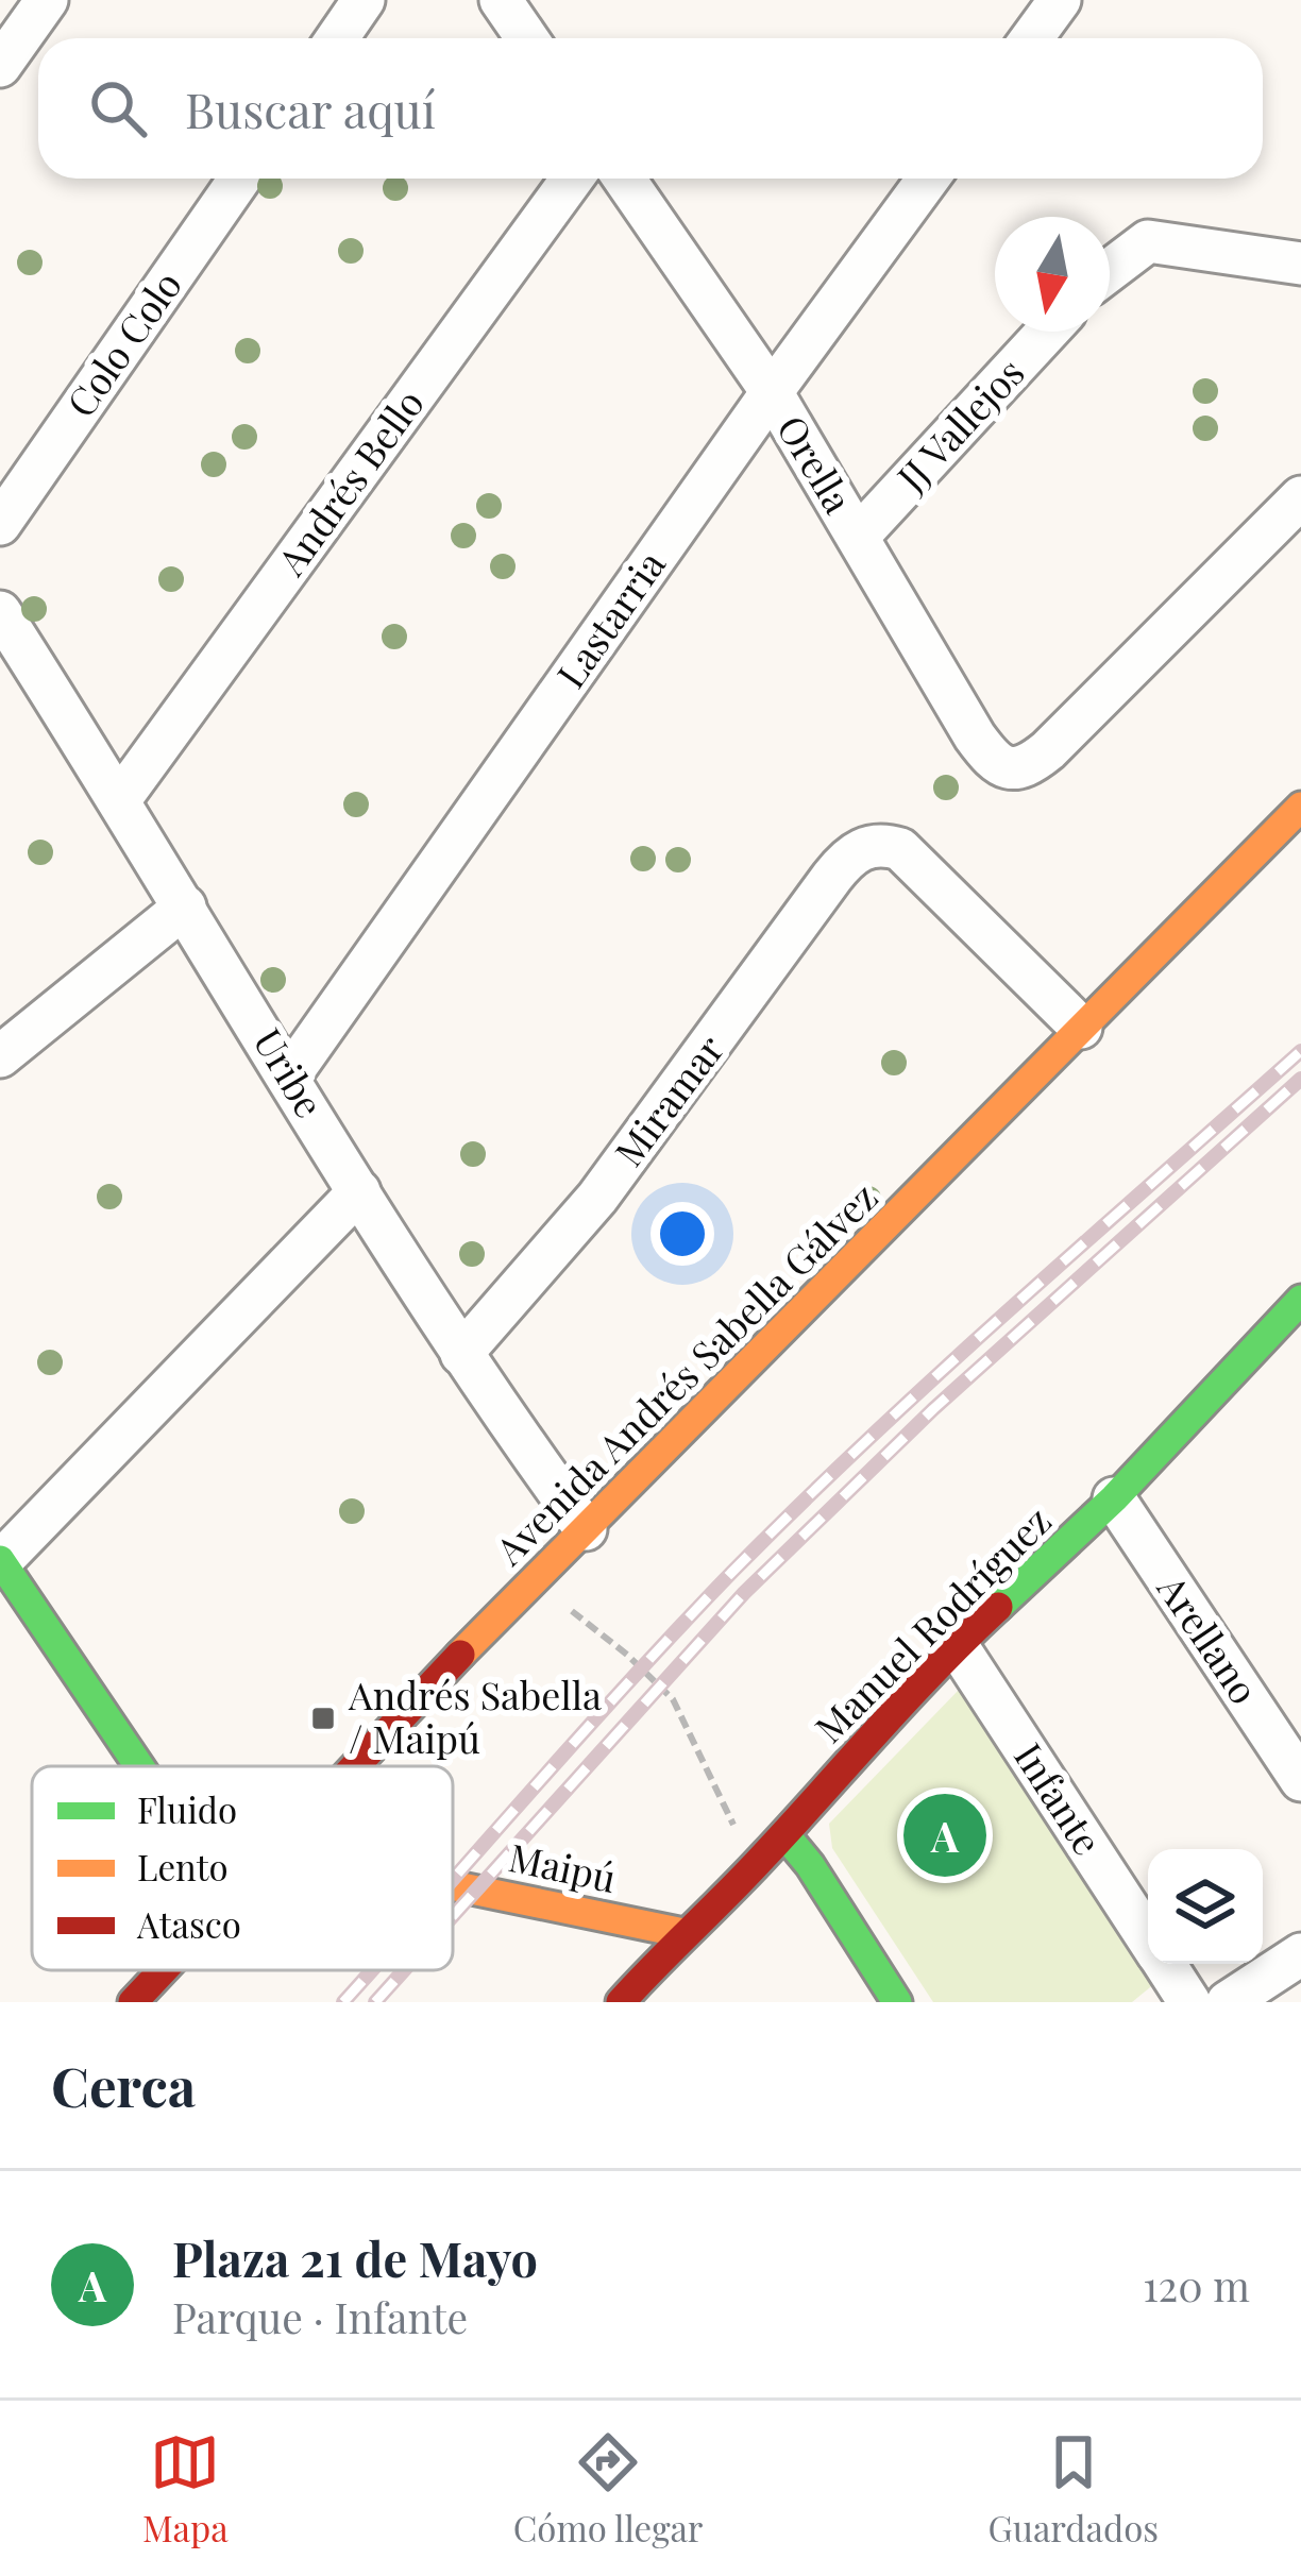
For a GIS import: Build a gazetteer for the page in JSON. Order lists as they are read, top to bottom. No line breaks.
{"streets":{"street":["Colo Colo","JJ Vallejos","Orella","Andrés Bello","Lastarria","Uribe","Miramar","Avenida Andrés Sabella Gálvez","Manuel Rodríguez","Arellano","Infante","Maipú"]},"crossings":[["JJ Vallejos","Orella"],["Orella","Lastarria"],["Andrés Bello","Uribe"],["Lastarria","Uribe"],["Uribe","Miramar"],["Uribe","Avenida Andrés Sabella Gálvez"],["Miramar","Avenida Andrés Sabella Gálvez"],["Manuel Rodríguez","Arellano"],["Manuel Rodríguez","Infante"],["Manuel Rodríguez","Maipú"]],"places":{"transit":["Andrés Sabella / Maipú"]},"legend":["Fluido","Lento","Atasco"],"north":"bottom","page":{"search":"Buscar aquí","pins":"A","heading":"Cerca","list":[{"mark":"A","name":"Plaza 21 de Mayo","note":"Parque · Infante","value":"120 m"}],"nav":["Mapa","Cómo llegar","Guardados"]}}
